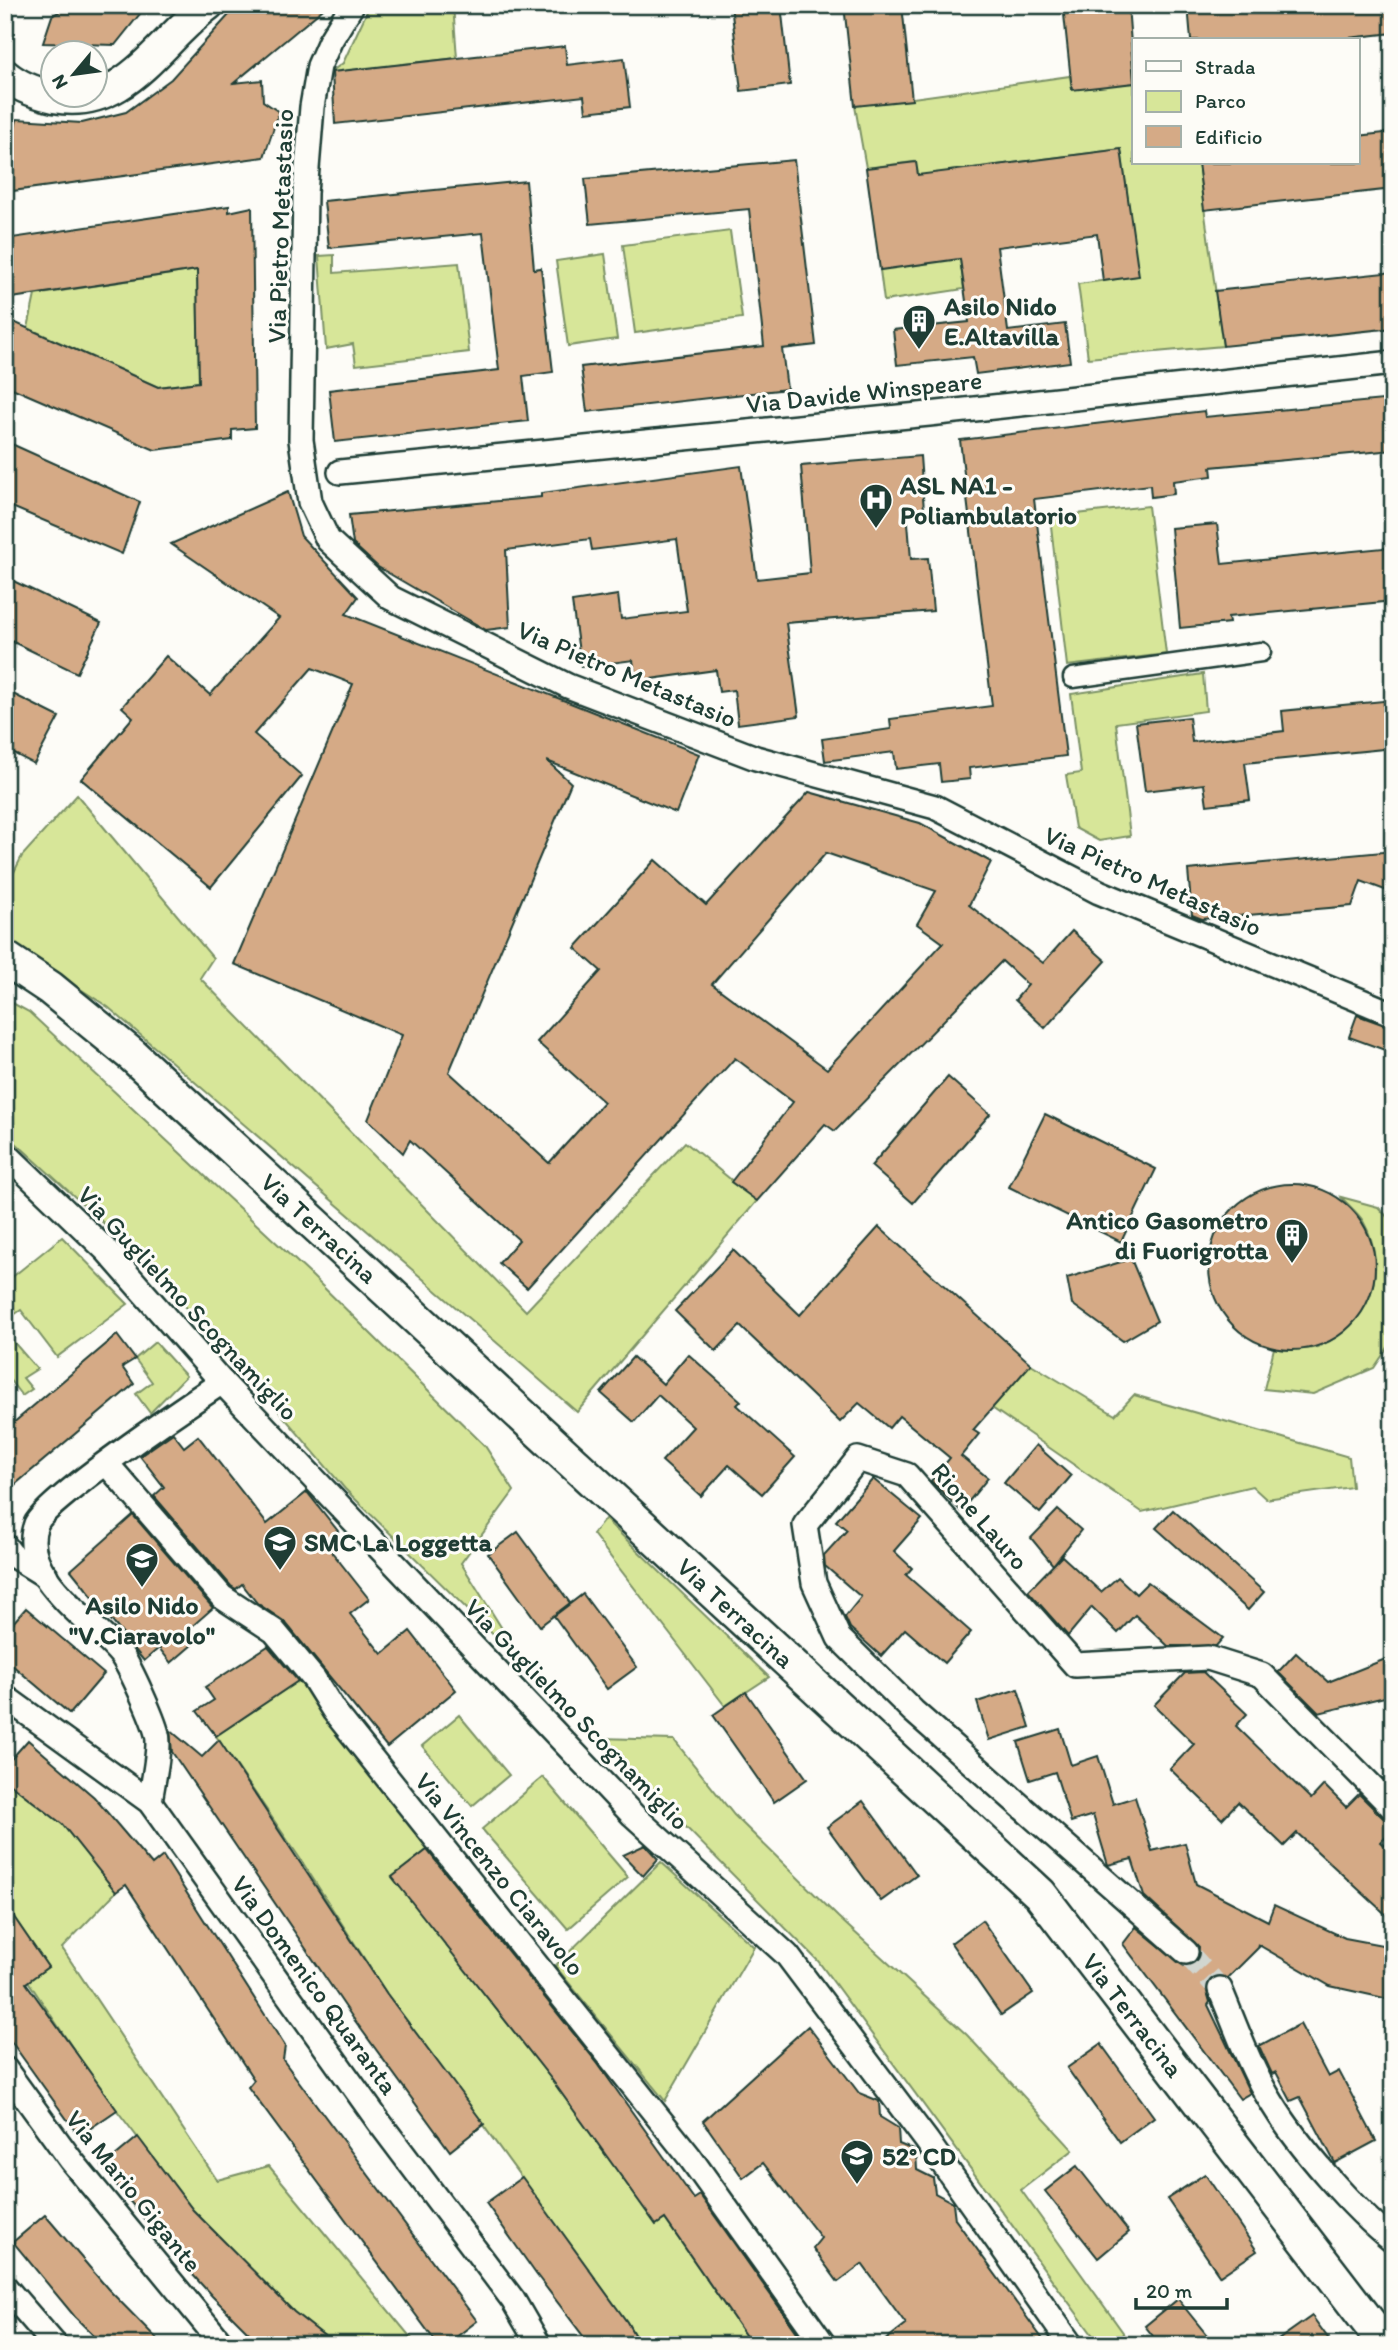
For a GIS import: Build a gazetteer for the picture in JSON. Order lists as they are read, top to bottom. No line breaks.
{"streets":{"main road":["Via Terracina"],"street":["Via Pietro Metastasio","Via Davide Winspeare","Via Guglielmo Scognamiglio","Rione Lauro","Via Vincenzo Ciaravolo","Via Domenico Quaranta","Via Mario Gigante"]},"places":{"building":["Asilo Nido E.Altavilla","Antico Gasometro di Fuorigrotta"],"hospital":["ASL NA1 - Poliambulatorio"],"school or university":["SMC La Loggetta","Asilo Nido \"V.Ciaravolo\"","52° CD"]},"legend":["Strada","Parco","Edificio"],"scale_bar":"20 m","north":"bottom left"}
